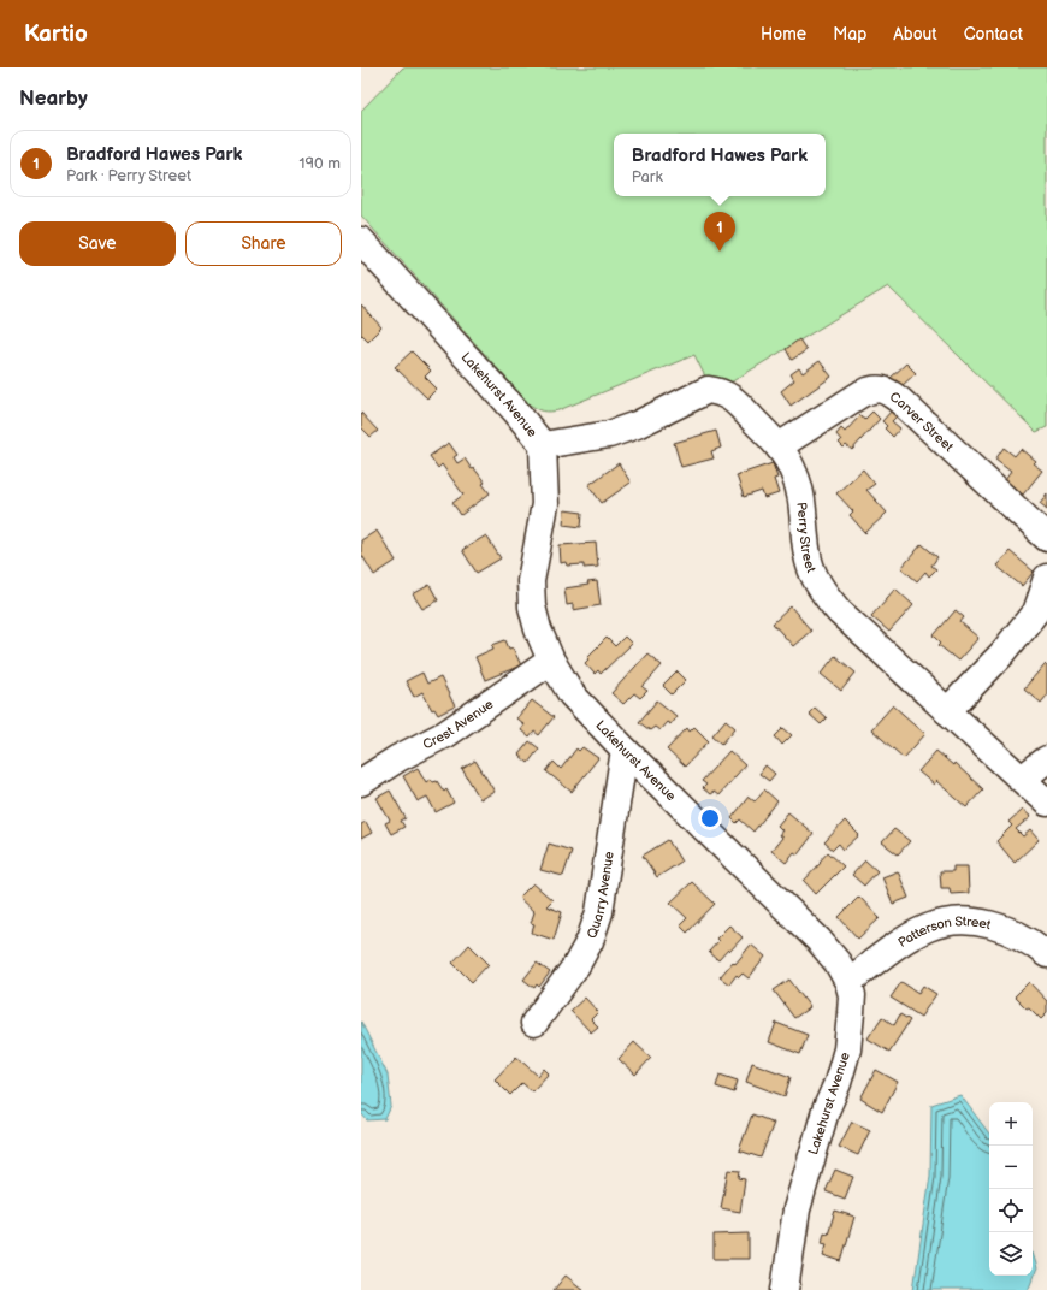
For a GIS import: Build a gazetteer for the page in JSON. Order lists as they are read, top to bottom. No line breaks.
{"streets":{"street":["Lakehurst Avenue","Carver Street","Perry Street","Crest Avenue","Quarry Avenue","Patterson Street"]},"crossings":[["Lakehurst Avenue","Perry Street"],["Lakehurst Avenue","Crest Avenue"],["Lakehurst Avenue","Quarry Avenue"],["Lakehurst Avenue","Patterson Street"],["Carver Street","Perry Street"]],"page":{"header":"Kartio","nav":["Home","Map","About","Contact"],"heading":"Nearby","list":[{"mark":"1","name":"Bradford Hawes Park","note":"Park · Perry Street","value":"190 m"}],"popup":["Bradford Hawes Park","Park"],"buttons":["Save","Share"],"pins":"1","map_buttons":["+","−"]}}
